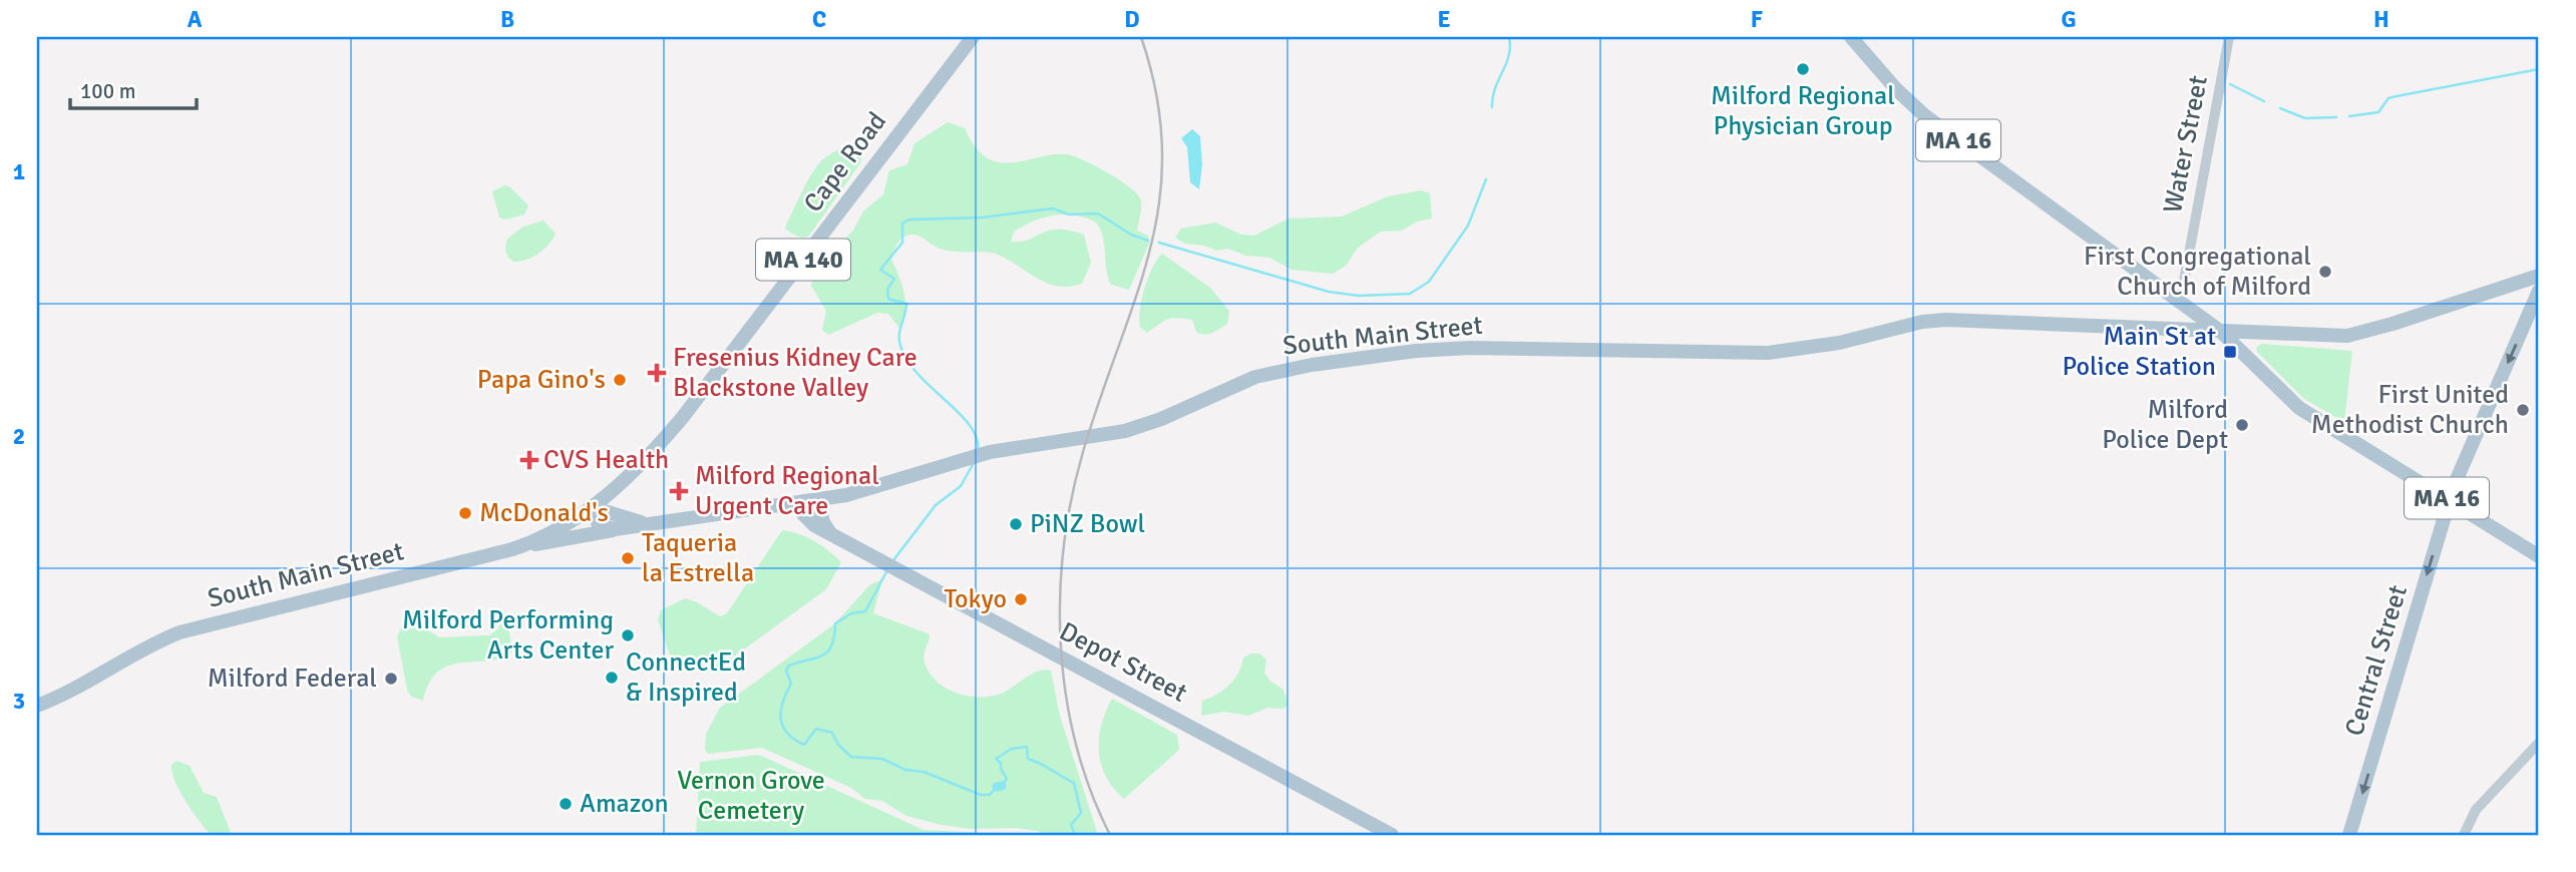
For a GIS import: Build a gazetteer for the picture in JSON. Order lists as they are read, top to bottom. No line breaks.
{"streets":{"main road":["MA 16","Cape Road","MA 140","South Main Street","Central Street","Depot Street"],"street":["Water Street"]},"crossings":[["MA 16","Water Street"],["MA 16","South Main Street"],["MA 16","Central Street"],["Cape Road","South Main Street"],["South Main Street","Depot Street"]],"one_way":["Central Street"],"parks":["Vernon Grove Cemetery"],"places":{"other":["Milford Regional Physician Group","First Congregational Church of Milford","Papa Gino's","First United Methodist Church","Milford Police Dept","McDonald's","PiNZ Bowl","Taqueria la Estrella","Tokyo","Milford Performing Arts Center","ConnectEd & Inspired","Milford Federal","Amazon"],"transit":["Main St at Police Station"],"health":["Fresenius Kidney Care Blackstone Valley","CVS Health","Milford Regional Urgent Care"]},"scale_bar":"100 m","grid":{"columns":["A","B","C","D","E","F","G","H"],"rows":["1","2","3"]}}
